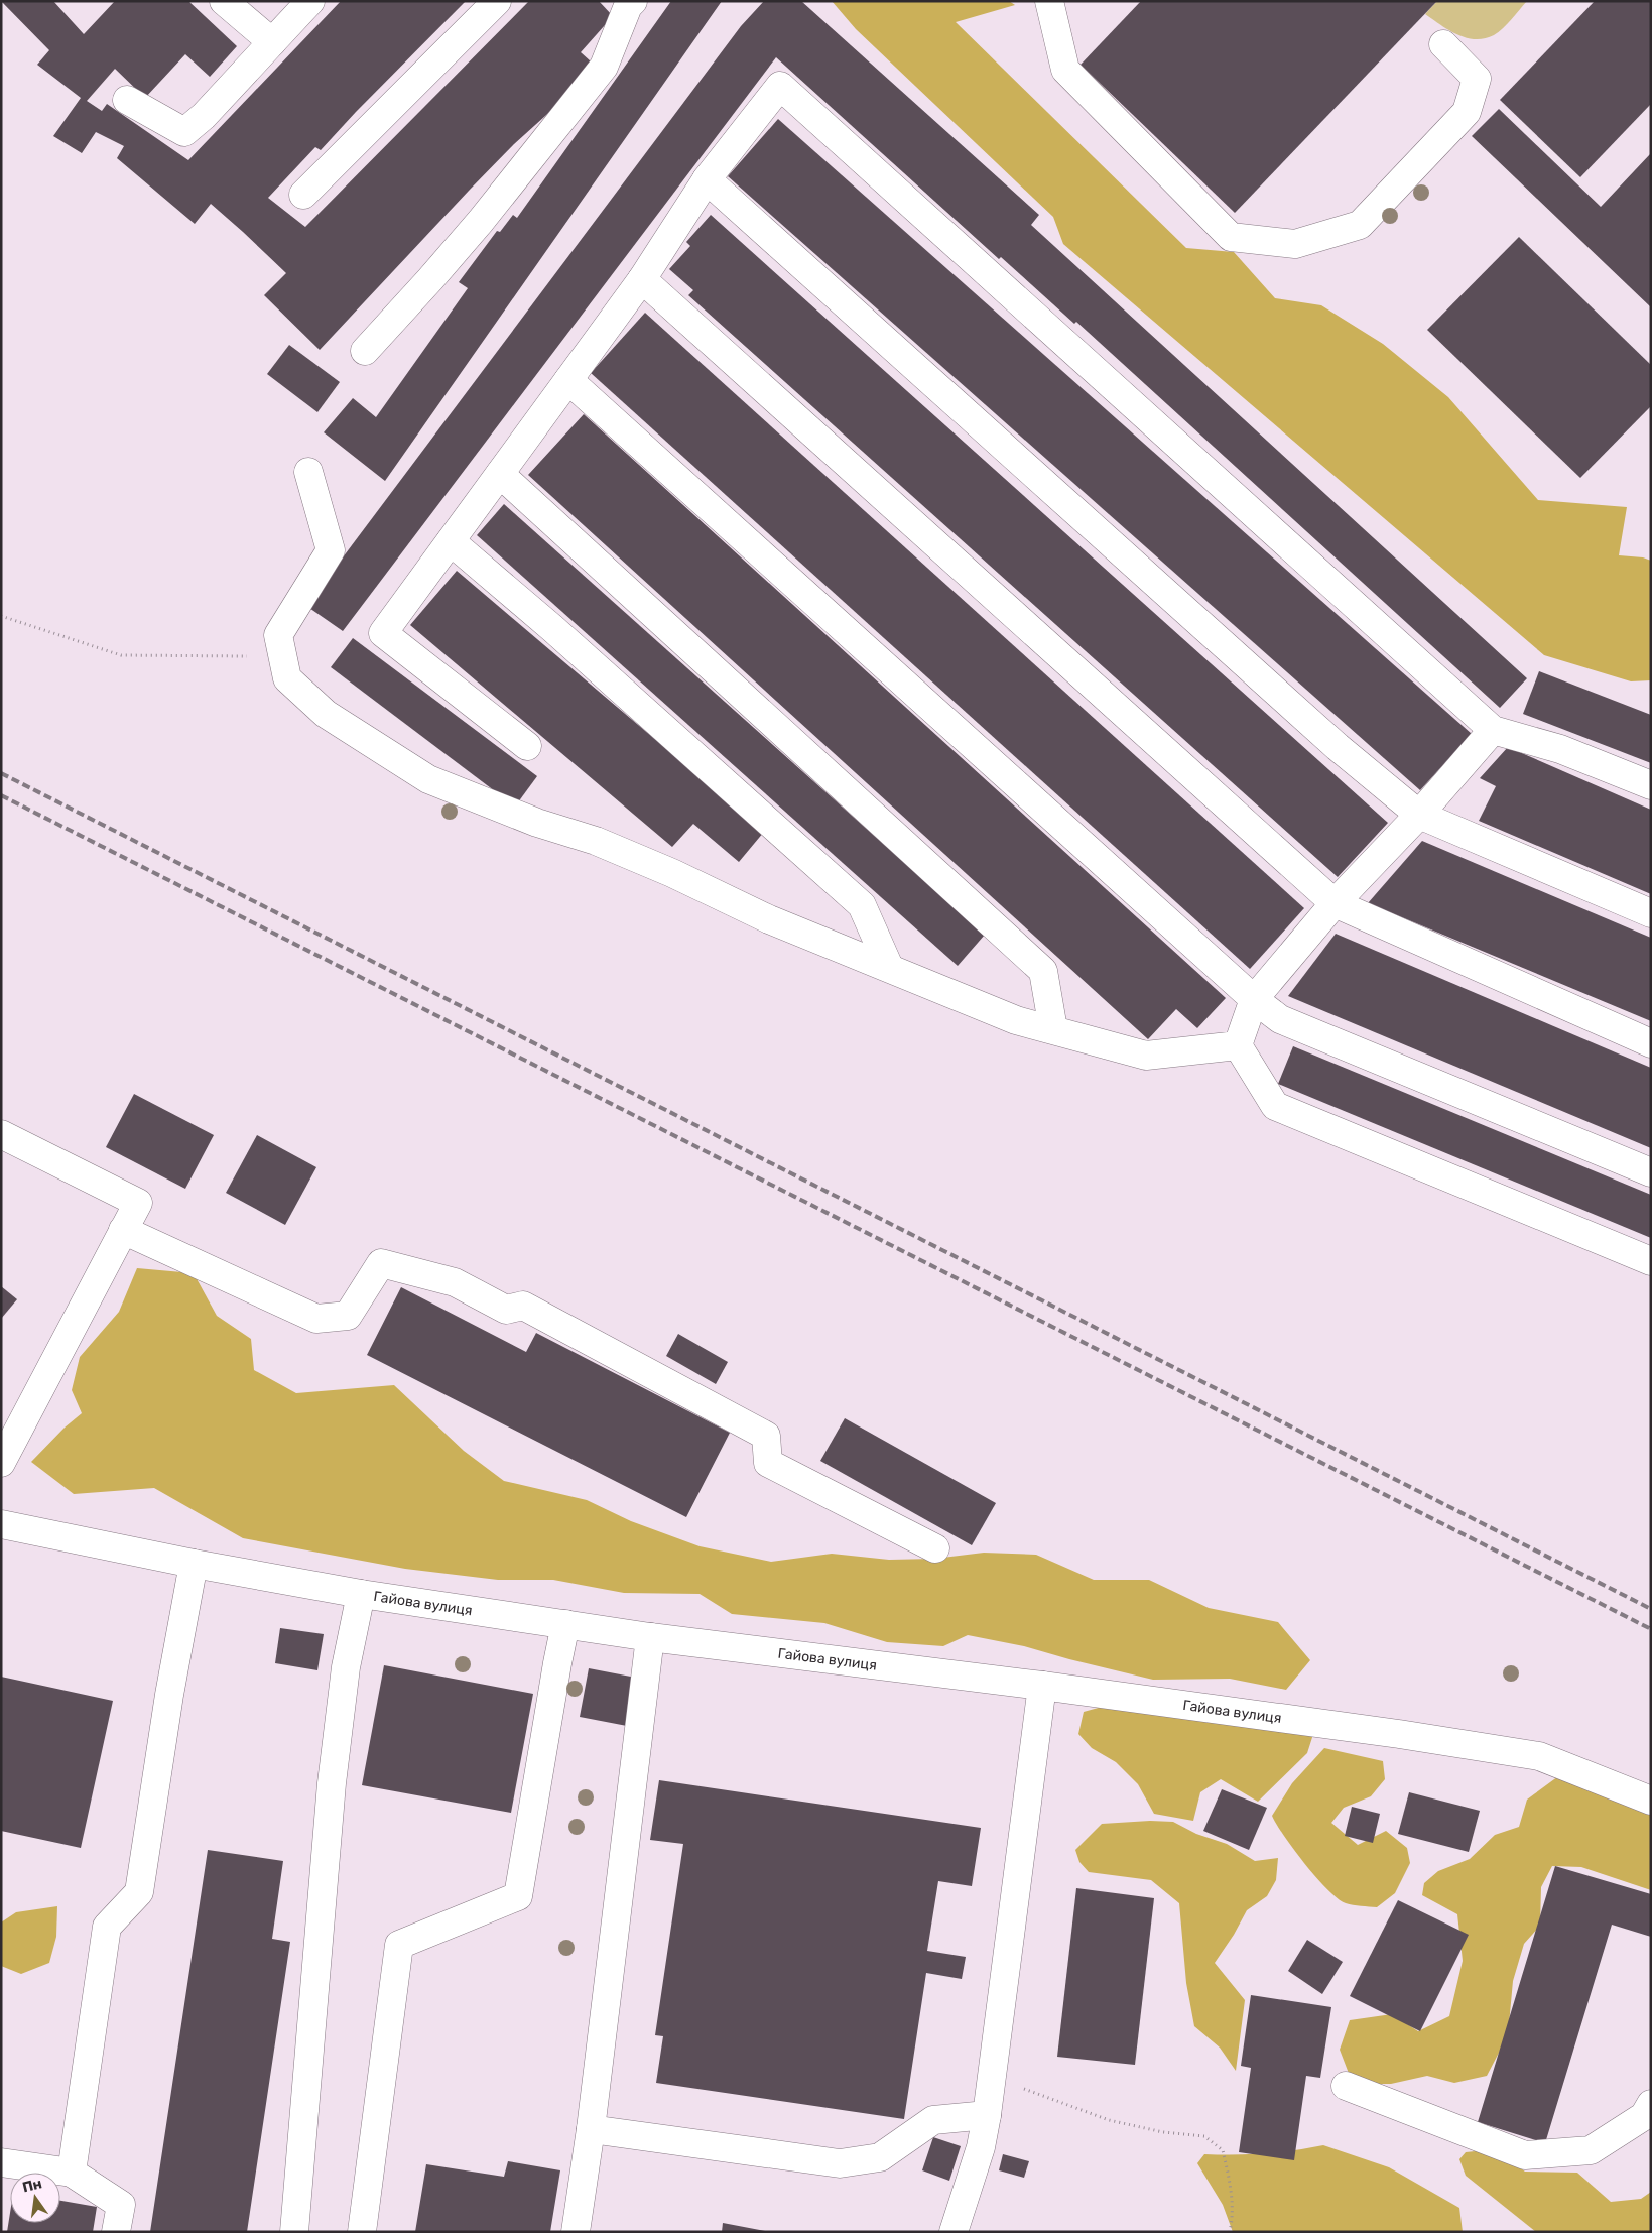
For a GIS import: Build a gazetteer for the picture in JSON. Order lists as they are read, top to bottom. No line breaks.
{"streets":{"street":["Гайова вулиця"]},"north":"top"}
